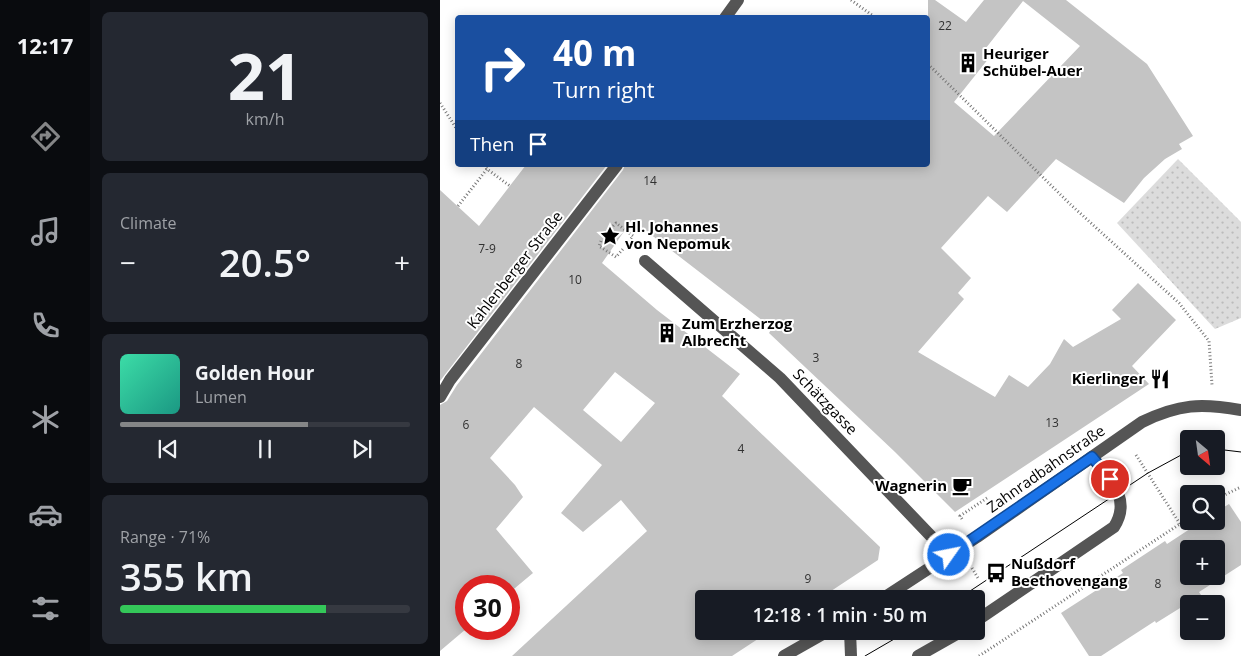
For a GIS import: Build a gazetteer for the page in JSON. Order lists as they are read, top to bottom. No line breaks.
{"streets":{"street":["Kahlenberger Straße","Schätzgasse","Zahnradbahnstraße"]},"crossings":[["Schätzgasse","Zahnradbahnstraße"]],"places":{"building":["Heuriger Schübel-Auer","Zum Erzherzog Albrecht"],"place":["Hl. Johannes von Nepomuk"],"restaurant":["Kierlinger"],"cafe":["Wagnerin"],"bus stop":["Nußdorf Beethovengang"]},"house_numbers":["22","14","7-9","10","3","8","13","6","4","9","8"],"north":"bottom right","page":{"tabs":"12:17","tile":[["21","km/h"],"Climate",["Range · 71%","355 km"]],"turn":["40 m","Turn right"],"then":"Then","heat":["−","20.5°","+"],"song":["Golden Hour","Lumen"],"map_buttons":["+","−"],"limit":"30","trip":"12:18 · 1 min · 50 m"}}
